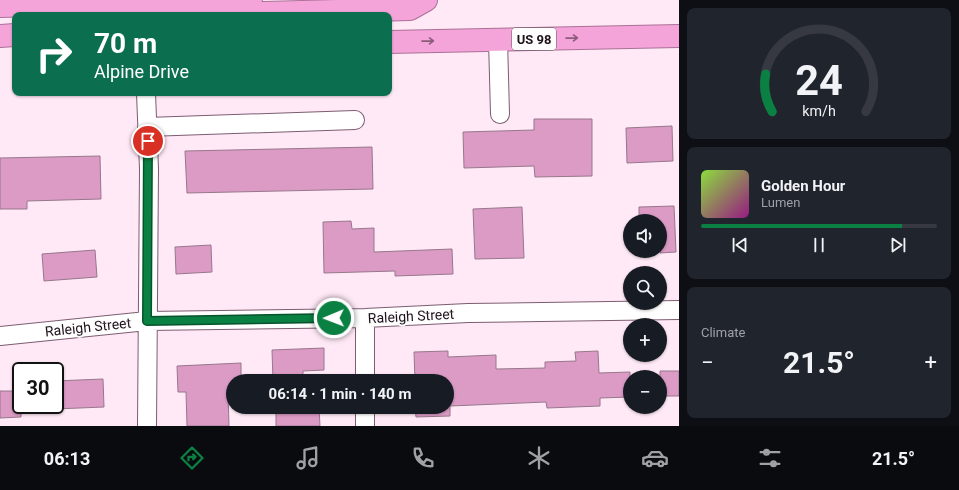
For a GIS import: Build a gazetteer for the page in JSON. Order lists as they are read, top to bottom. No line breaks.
{"streets":{"highway":["US 98"],"street":["Raleigh Street"]},"page":{"turn":["70 m","Alpine Drive"],"song":["Golden Hour","Lumen"],"map_buttons":["+","−"],"tile":"Climate","heat":["−","21.5°","+"],"limit":"30","trip":"06:14 · 1 min · 140 m","tabs":["06:13","21.5°"],"gauge":["24","km/h"]}}
